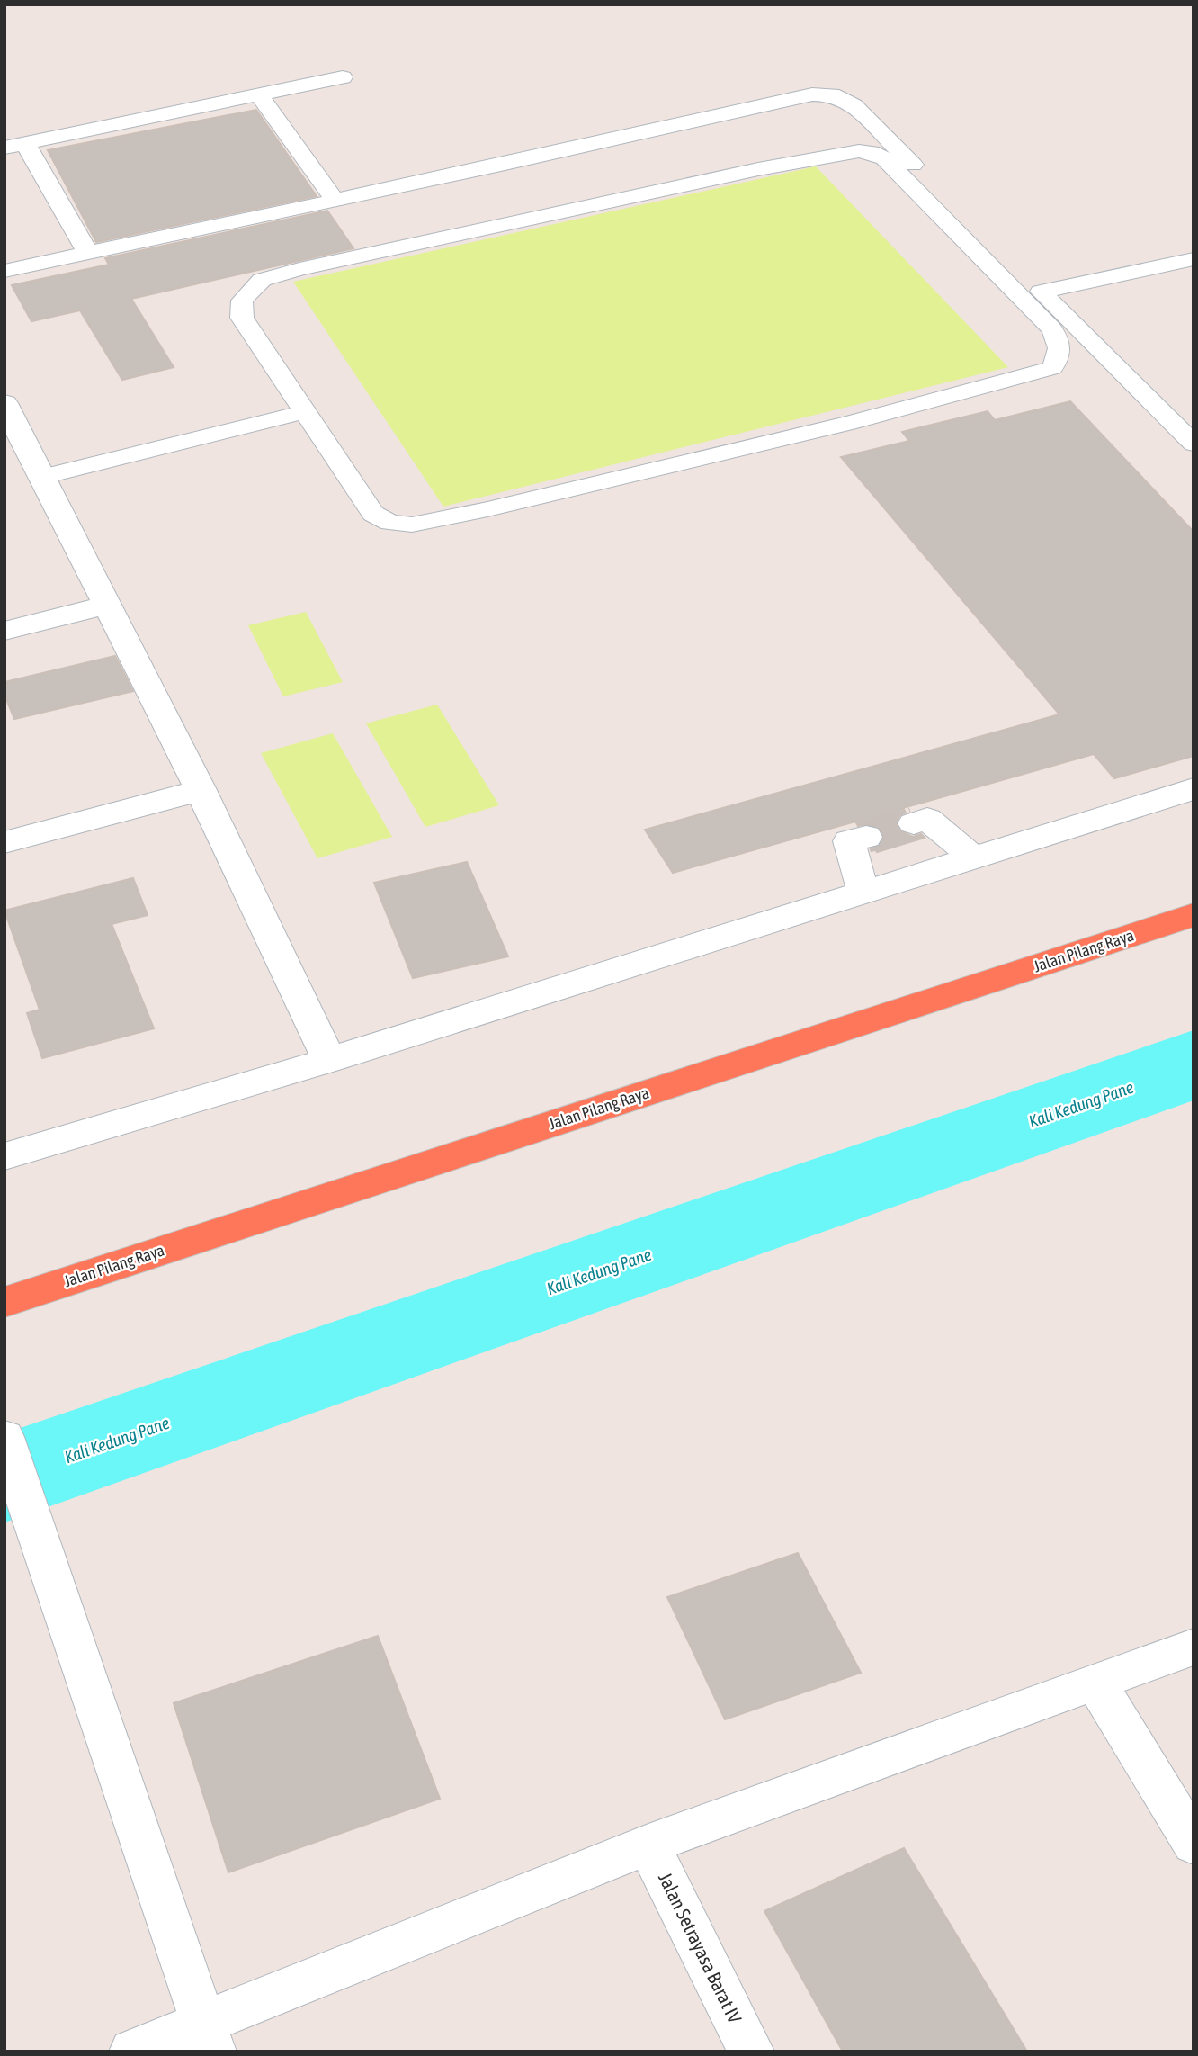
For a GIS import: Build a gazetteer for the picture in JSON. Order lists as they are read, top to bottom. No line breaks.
{"streets":{"highway":["Jalan Pilang Raya"],"street":["Jalan Setrayasa Barat IV"]},"water":["Kali Kedung Pane"]}
